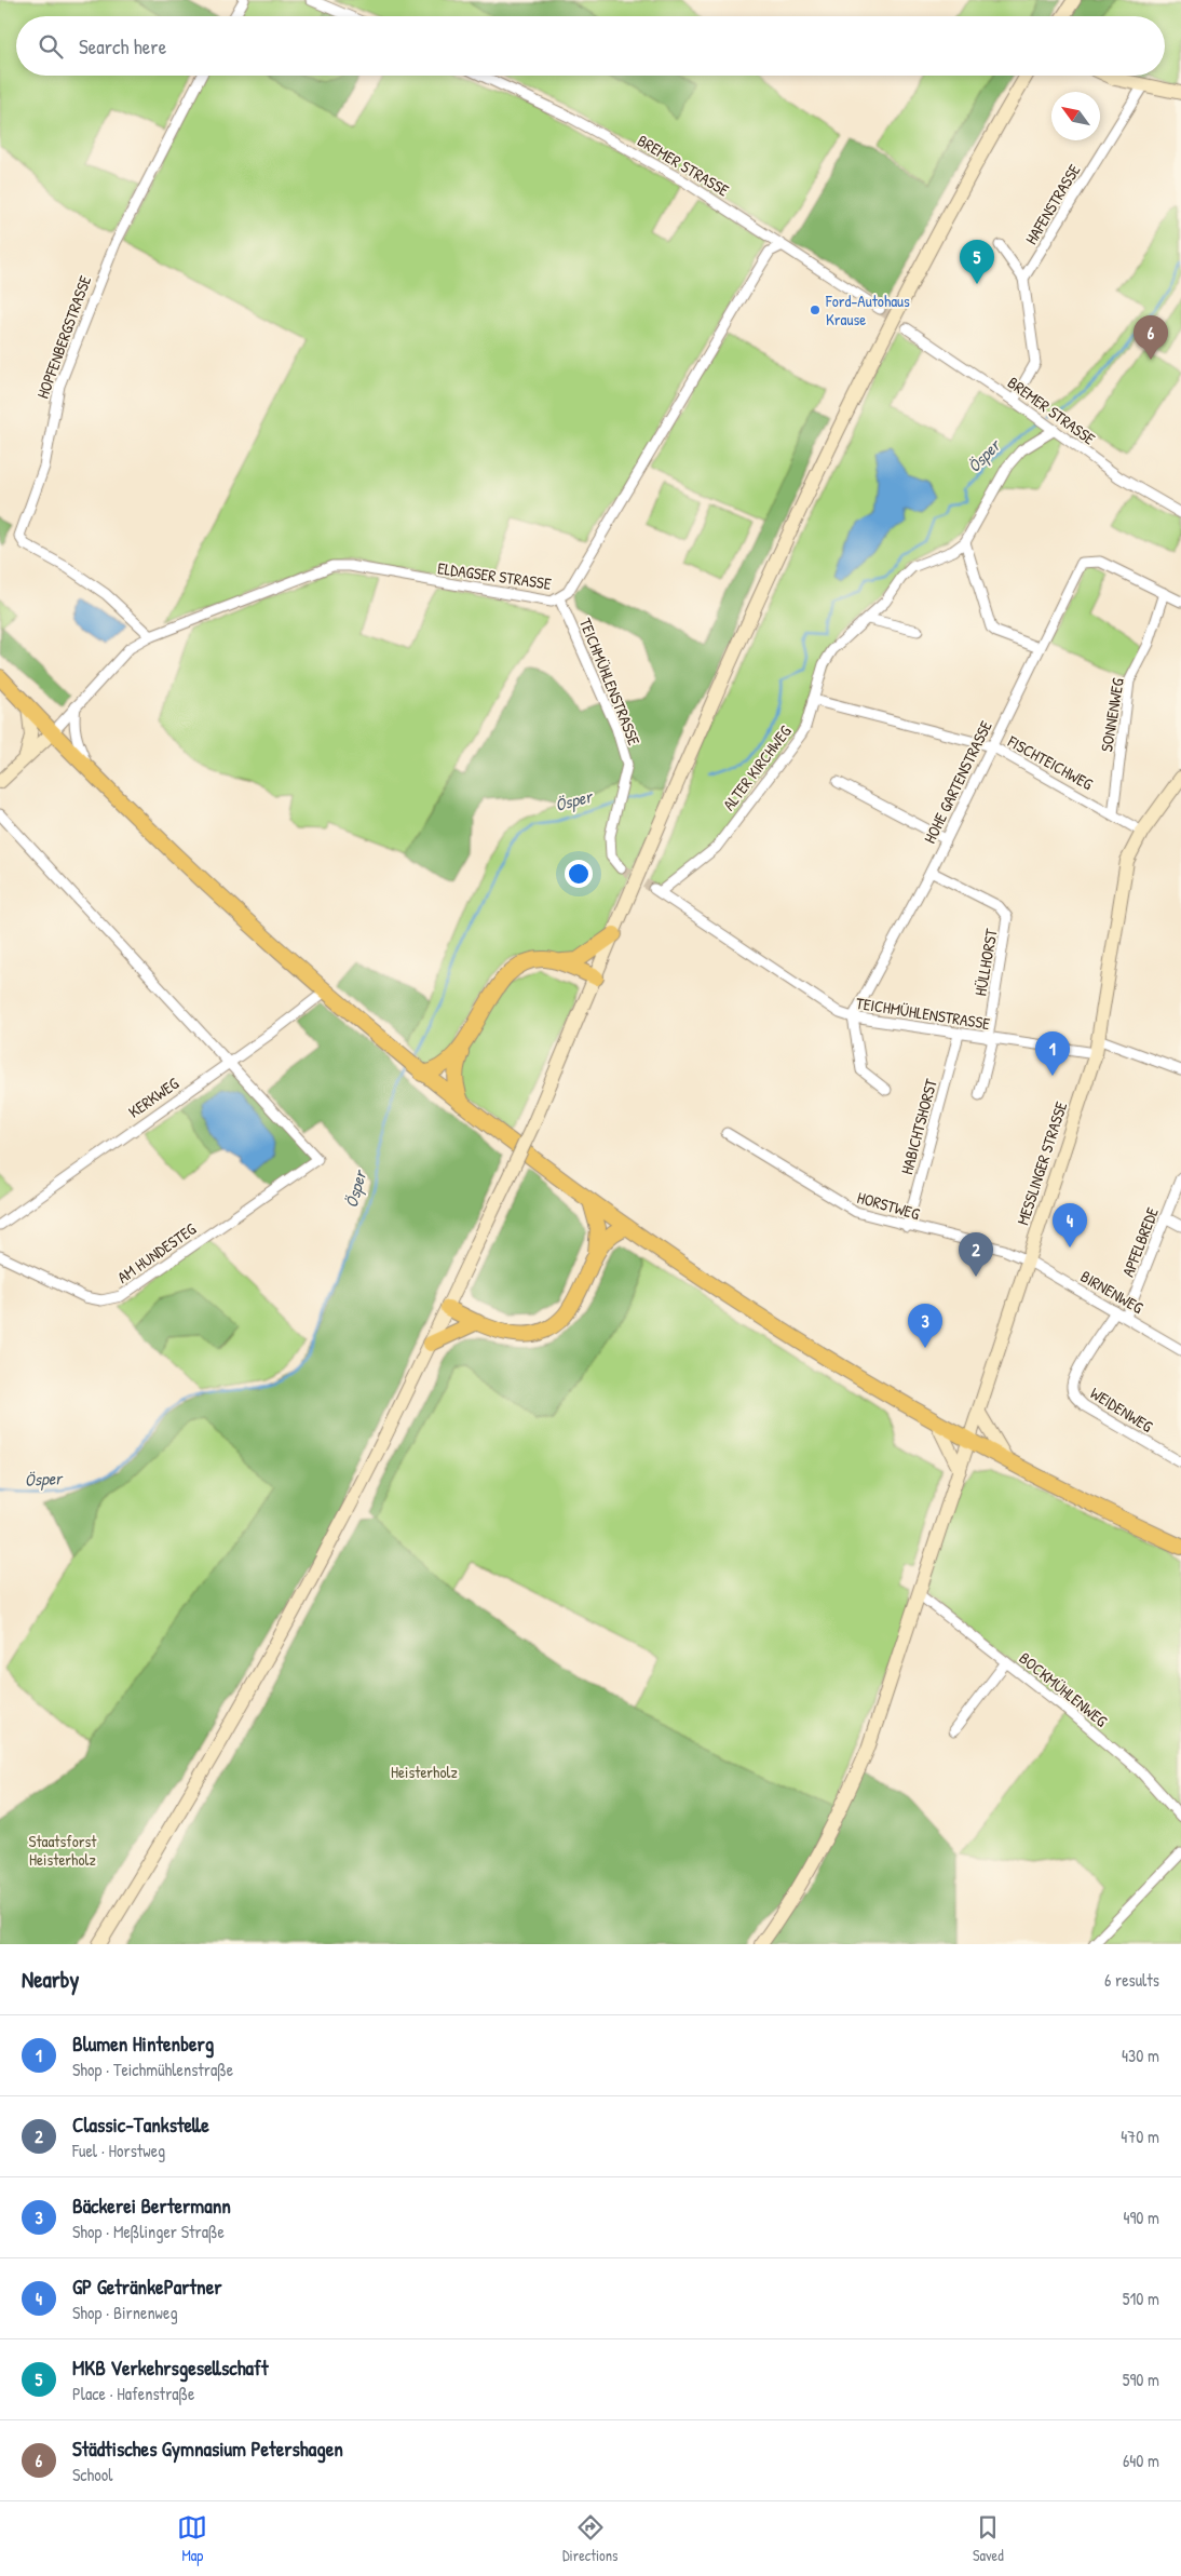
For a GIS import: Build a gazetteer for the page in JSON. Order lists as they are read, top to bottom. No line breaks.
{"streets":{"main road":["MESSLINGER STRASSE"],"street":["BREMER STRASSE","HAFENSTRASSE","HOPFENBERGSTRASSE","ELDAGSER STRASSE","TEICHMÜHLENSTRASSE","SONNENWEG","FISCHTEICHWEG","ALTER KIRCHWEG","HOHE GARTENSTRASSE","HÜLLHORST","KERKWEG","HABICHTSHORST","HORSTWEG","APFELBREDE","AM HUNDESTEG","BIRNENWEG","WEIDENWEG","BOCKMÜHLENWEG"]},"crossings":[["BREMER STRASSE","HAFENSTRASSE"],["BREMER STRASSE","ELDAGSER STRASSE"],["HOPFENBERGSTRASSE","ELDAGSER STRASSE"],["ELDAGSER STRASSE","TEICHMÜHLENSTRASSE"],["TEICHMÜHLENSTRASSE","ALTER KIRCHWEG"],["TEICHMÜHLENSTRASSE","HOHE GARTENSTRASSE"],["TEICHMÜHLENSTRASSE","HÜLLHORST"],["TEICHMÜHLENSTRASSE","HABICHTSHORST"],["TEICHMÜHLENSTRASSE","MESSLINGER STRASSE"],["SONNENWEG","FISCHTEICHWEG"],["SONNENWEG","HOHE GARTENSTRASSE"],["FISCHTEICHWEG","ALTER KIRCHWEG"],["FISCHTEICHWEG","HOHE GARTENSTRASSE"],["FISCHTEICHWEG","MESSLINGER STRASSE"],["HOHE GARTENSTRASSE","HÜLLHORST"],["KERKWEG","AM HUNDESTEG"],["HABICHTSHORST","HORSTWEG"],["MESSLINGER STRASSE","HORSTWEG"],["MESSLINGER STRASSE","BIRNENWEG"],["MESSLINGER STRASSE","BOCKMÜHLENWEG"],["HORSTWEG","BIRNENWEG"],["APFELBREDE","BIRNENWEG"],["BIRNENWEG","WEIDENWEG"]],"water":["Ösper"],"parks":["Heisterholz","Staatsforst Heisterholz"],"places":["Ford-Autohaus Krause"],"north":"top left","page":{"search":"Search here","pins":["5","6","1","4","2","3"],"heading":["Nearby","6 results"],"list":[{"mark":"1","name":"Blumen Hintenberg","note":"Shop · Teichmühlenstraße","value":"430 m"},{"mark":"2","name":"Classic-Tankstelle","note":"Fuel · Horstweg","value":"470 m"},{"mark":"3","name":"Bäckerei Bertermann","note":"Shop · Meßlinger Straße","value":"490 m"},{"mark":"4","name":"GP GetränkePartner","note":"Shop · Birnenweg","value":"510 m"},{"mark":"5","name":"MKB Verkehrsgesellschaft","note":"Place · Hafenstraße","value":"590 m"},{"mark":"6","name":"Städtisches Gymnasium Petershagen","note":"School","value":"640 m"}],"nav":["Map","Directions","Saved"]}}
